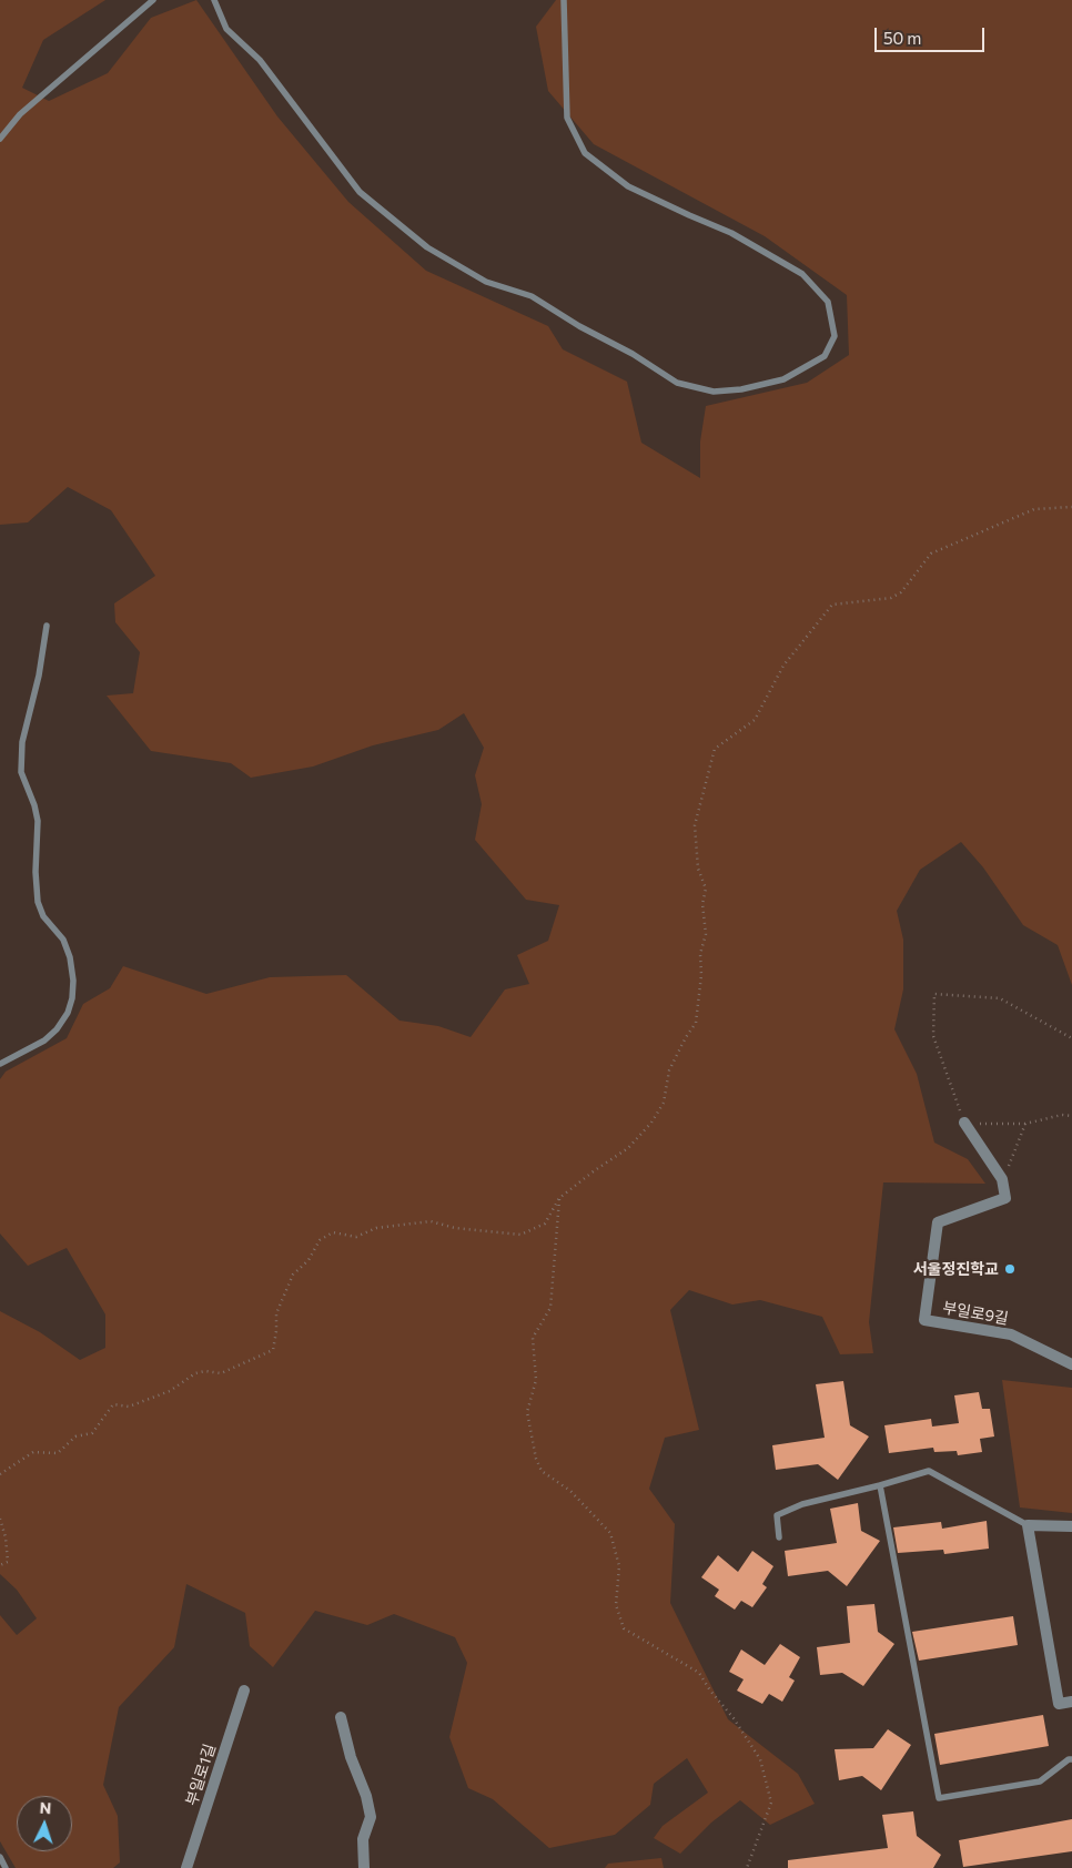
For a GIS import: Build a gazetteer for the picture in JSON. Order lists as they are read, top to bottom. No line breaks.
{"streets":{"street":["부일로9길","부일로1길"]},"places":["서울정진학교"],"scale_bar":"50 m","north":"top"}
